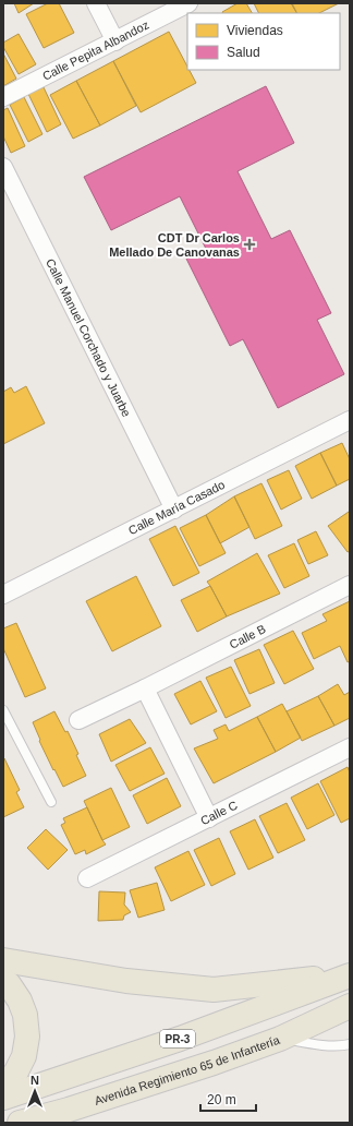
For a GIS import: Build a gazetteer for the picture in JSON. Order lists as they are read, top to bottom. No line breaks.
{"streets":{"main road":["PR-3","Avenida Regimiento 65 de Infantería"],"street":["Calle Pepita Albandoz","Calle Manuel Corchado y Juarbe","Calle María Casado","Calle B","Calle C"]},"crossings":[["Calle Manuel Corchado y Juarbe","Calle María Casado"]],"places":{"health":["CDT Dr Carlos Mellado De Canovanas"]},"legend":["Viviendas","Salud"],"scale_bar":"20 m","north":"top"}
